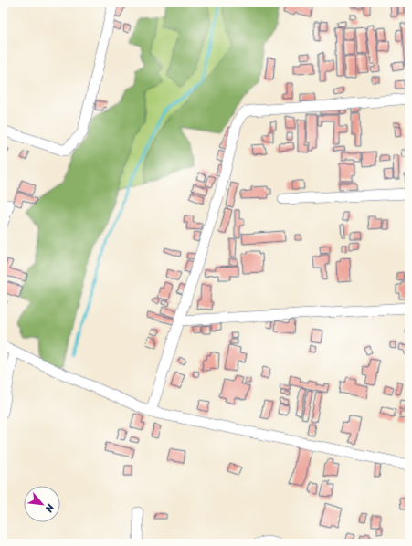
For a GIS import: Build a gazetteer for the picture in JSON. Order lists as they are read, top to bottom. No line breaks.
{"north":"bottom right"}
